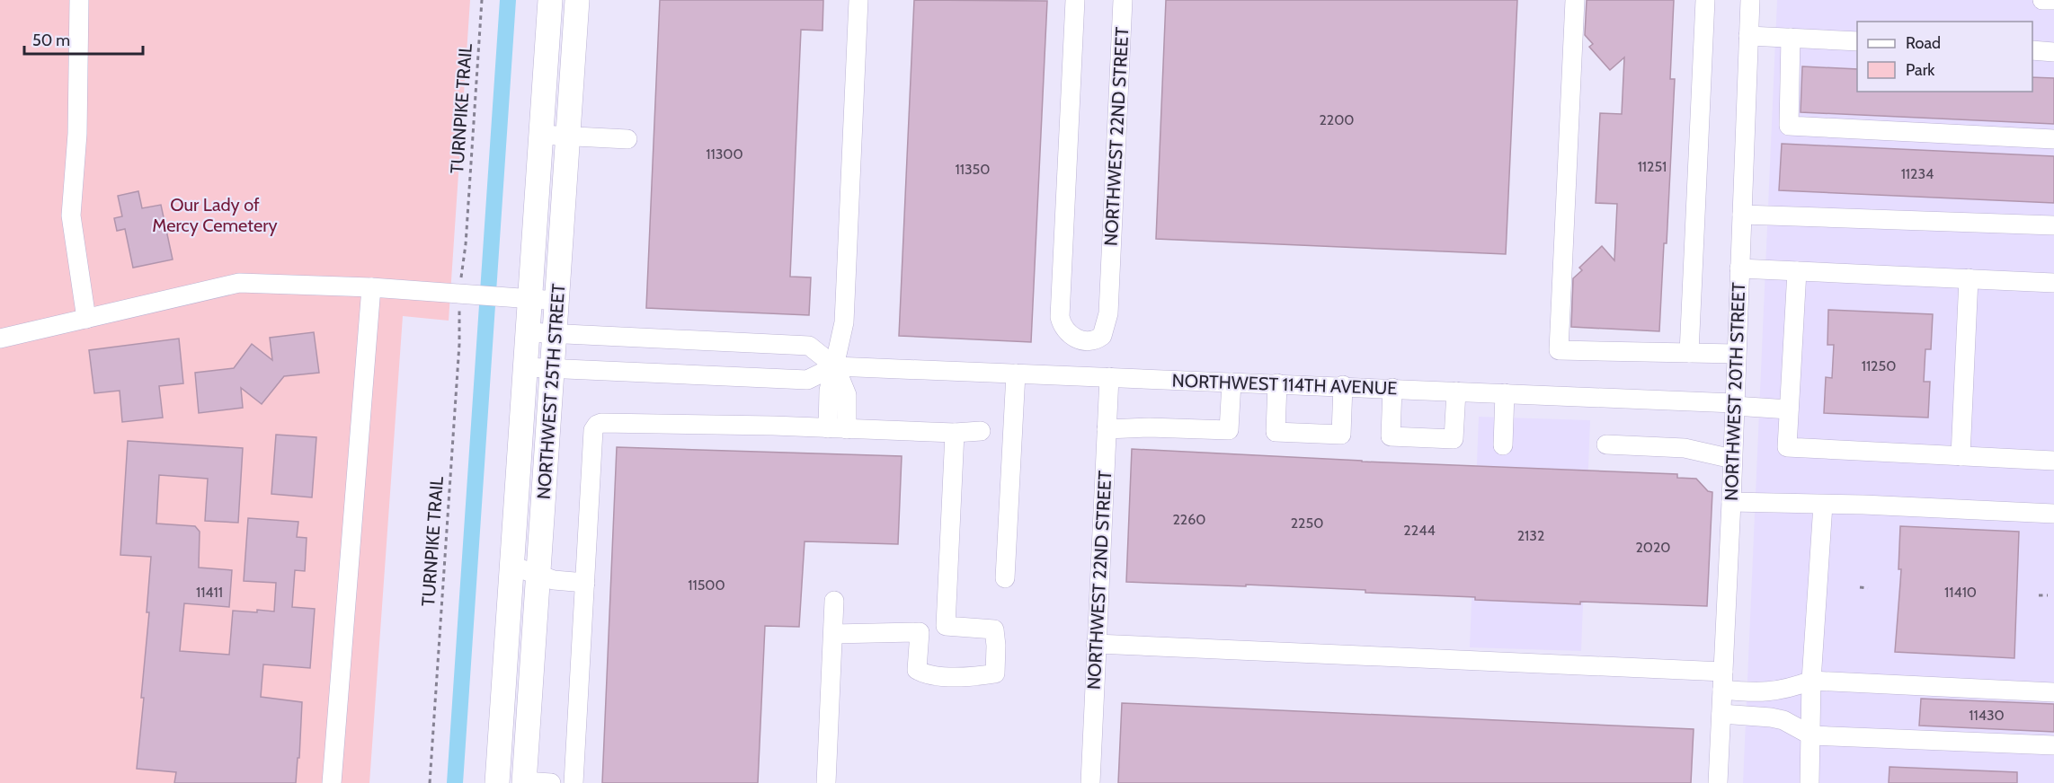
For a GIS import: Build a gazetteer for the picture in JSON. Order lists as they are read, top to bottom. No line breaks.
{"streets":{"main road":["NORTHWEST 25TH STREET"],"street":["NORTHWEST 22ND STREET","NORTHWEST 114TH AVENUE","NORTHWEST 20TH STREET"],"path":["TURNPIKE TRAIL"]},"crossings":[["NORTHWEST 22ND STREET","NORTHWEST 114TH AVENUE"],["NORTHWEST 114TH AVENUE","NORTHWEST 25TH STREET"],["NORTHWEST 114TH AVENUE","NORTHWEST 20TH STREET"]],"parks":["Our Lady of Mercy Cemetery"],"house_numbers":["2200","11300","11251","11350","11234","11250","2260","2250","2244","2132","2020","11500","11411","11410","11430"],"legend":["Road","Park"],"scale_bar":"50 m"}
